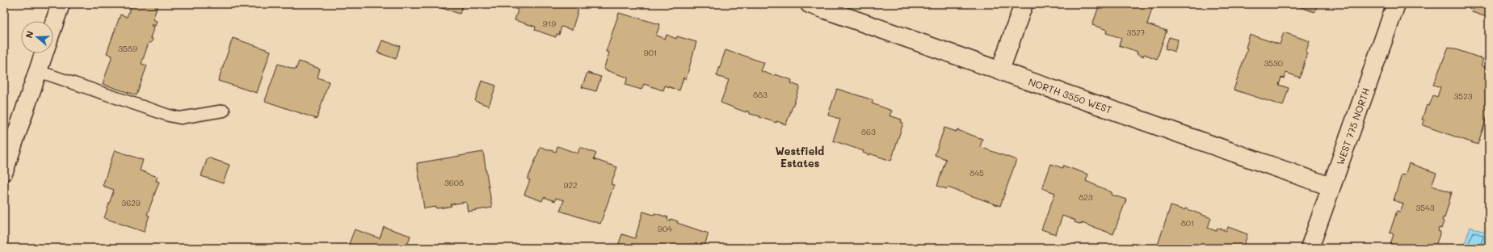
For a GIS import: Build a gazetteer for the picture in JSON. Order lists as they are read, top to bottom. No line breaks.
{"streets":{"street":["NORTH 3550 WEST","WEST 775 NORTH"]},"crossings":[["NORTH 3550 WEST","WEST 775 NORTH"]],"districts":["Westfield Estates"],"house_numbers":["919","3527","3589","901","3530","883","3523","863","845","3608","922","823","3629","3543","801","904"],"north":"left"}
